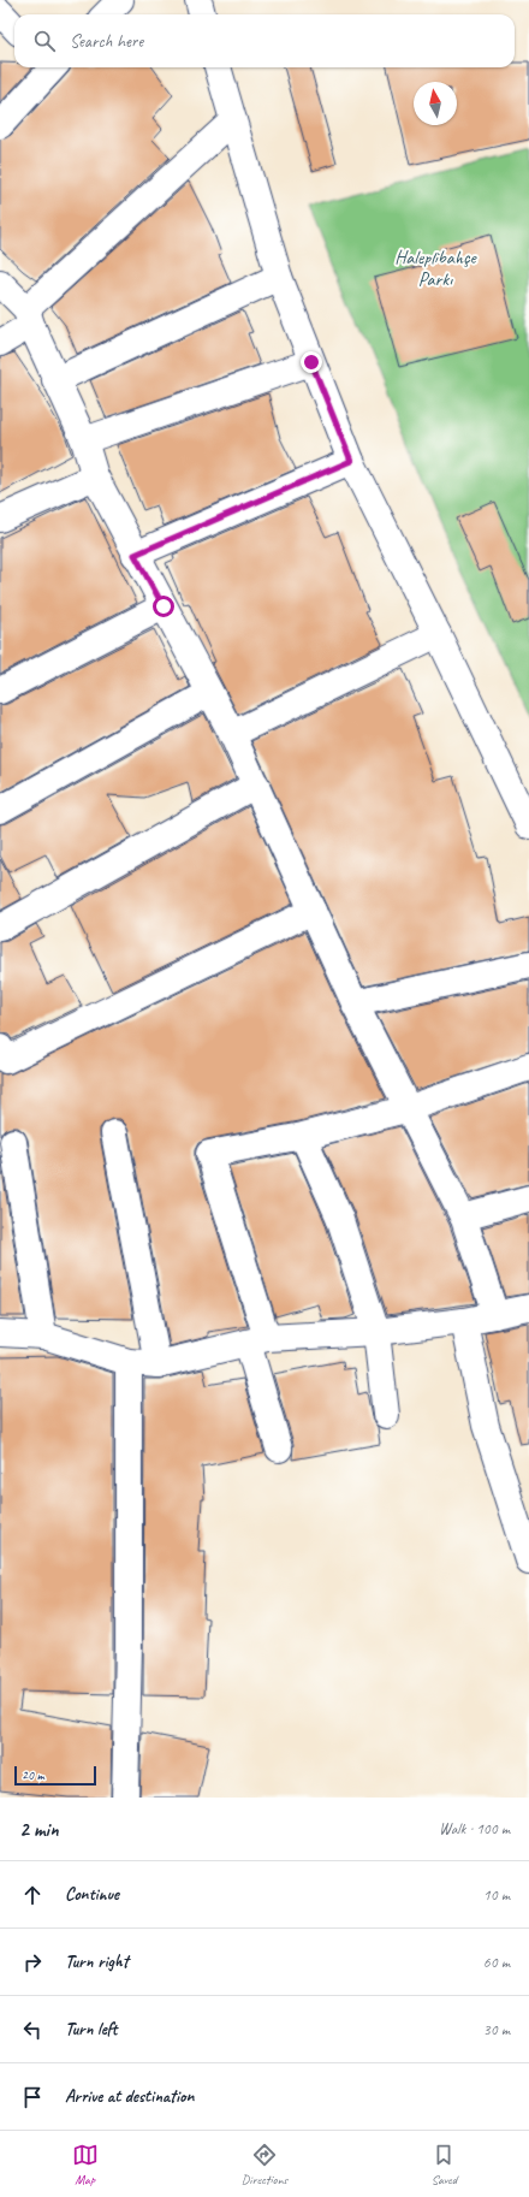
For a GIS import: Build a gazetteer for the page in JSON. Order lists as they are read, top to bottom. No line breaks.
{"parks":["Haleplibahçe Parkı"],"scale_bar":"20 m","north":"top","page":{"search":"Search here","scale":"20 m","heading":["2 min","Walk · 100 m"],"list":[["Continue","10 m"],["Turn right","60 m"],["Turn left","30 m"],"Arrive at destination"],"nav":["Map","Directions","Saved"]}}
